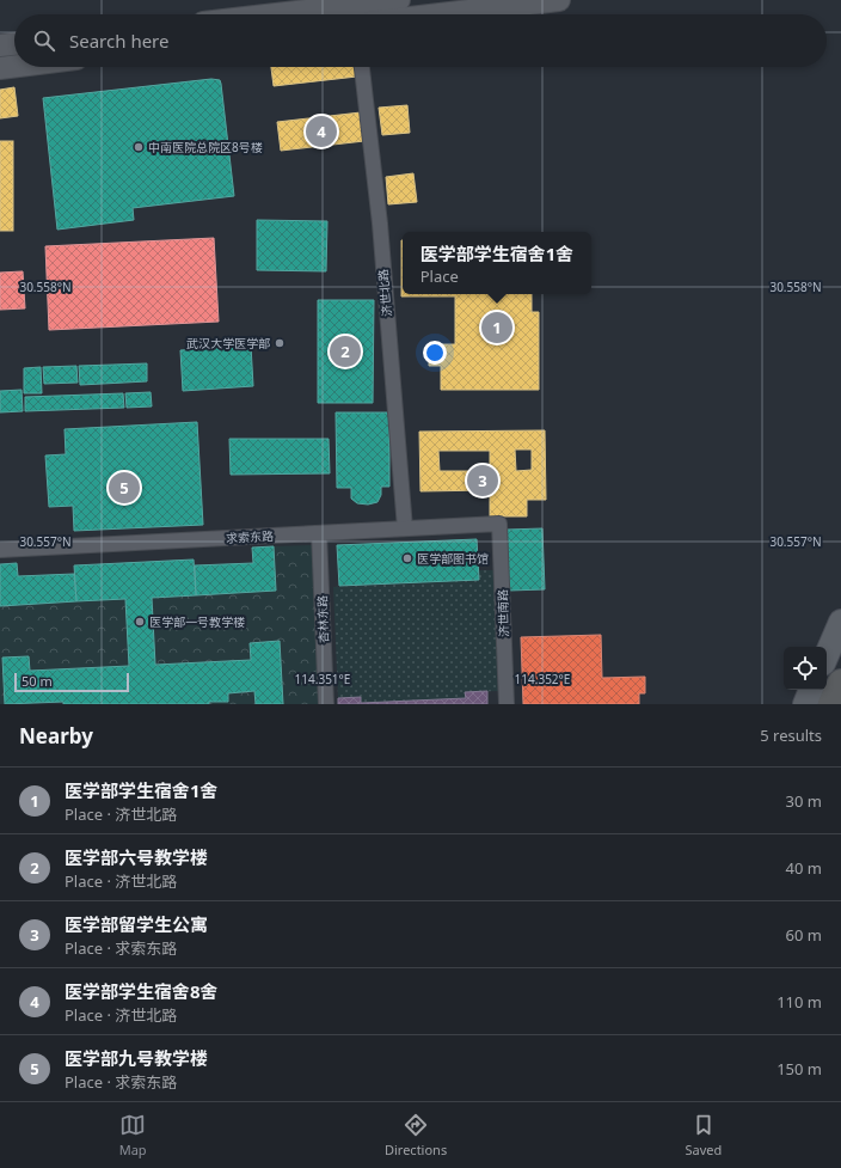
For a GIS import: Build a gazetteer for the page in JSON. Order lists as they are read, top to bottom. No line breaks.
{"streets":{"street":["济世北路","求索东路","济世南路","杏林东路"]},"crossings":[["济世北路","求索东路"],["求索东路","济世南路"],["求索东路","杏林东路"]],"places":["中南医院总院区8号楼","武汉大学医学部","医学部图书馆","医学部一号教学楼"],"scale_bar":"50 m","page":{"search":"Search here","pins":["4","1","2","3","5"],"popup":["医学部学生宿舍1舍","Place"],"scale":"50 m","heading":["Nearby","5 results"],"list":[{"mark":"1","name":"医学部学生宿舍1舍","note":"Place · 济世北路","value":"30 m"},{"mark":"2","name":"医学部六号教学楼","note":"Place · 济世北路","value":"40 m"},{"mark":"3","name":"医学部留学生公寓","note":"Place · 求索东路","value":"60 m"},{"mark":"4","name":"医学部学生宿舍8舍","note":"Place · 济世北路","value":"110 m"},{"mark":"5","name":"医学部九号教学楼","note":"Place · 求索东路","value":"150 m"}],"nav":["Map","Directions","Saved"]},"coordinates":["30.558°N","30.557°N","114.351°E","114.352°E"]}
